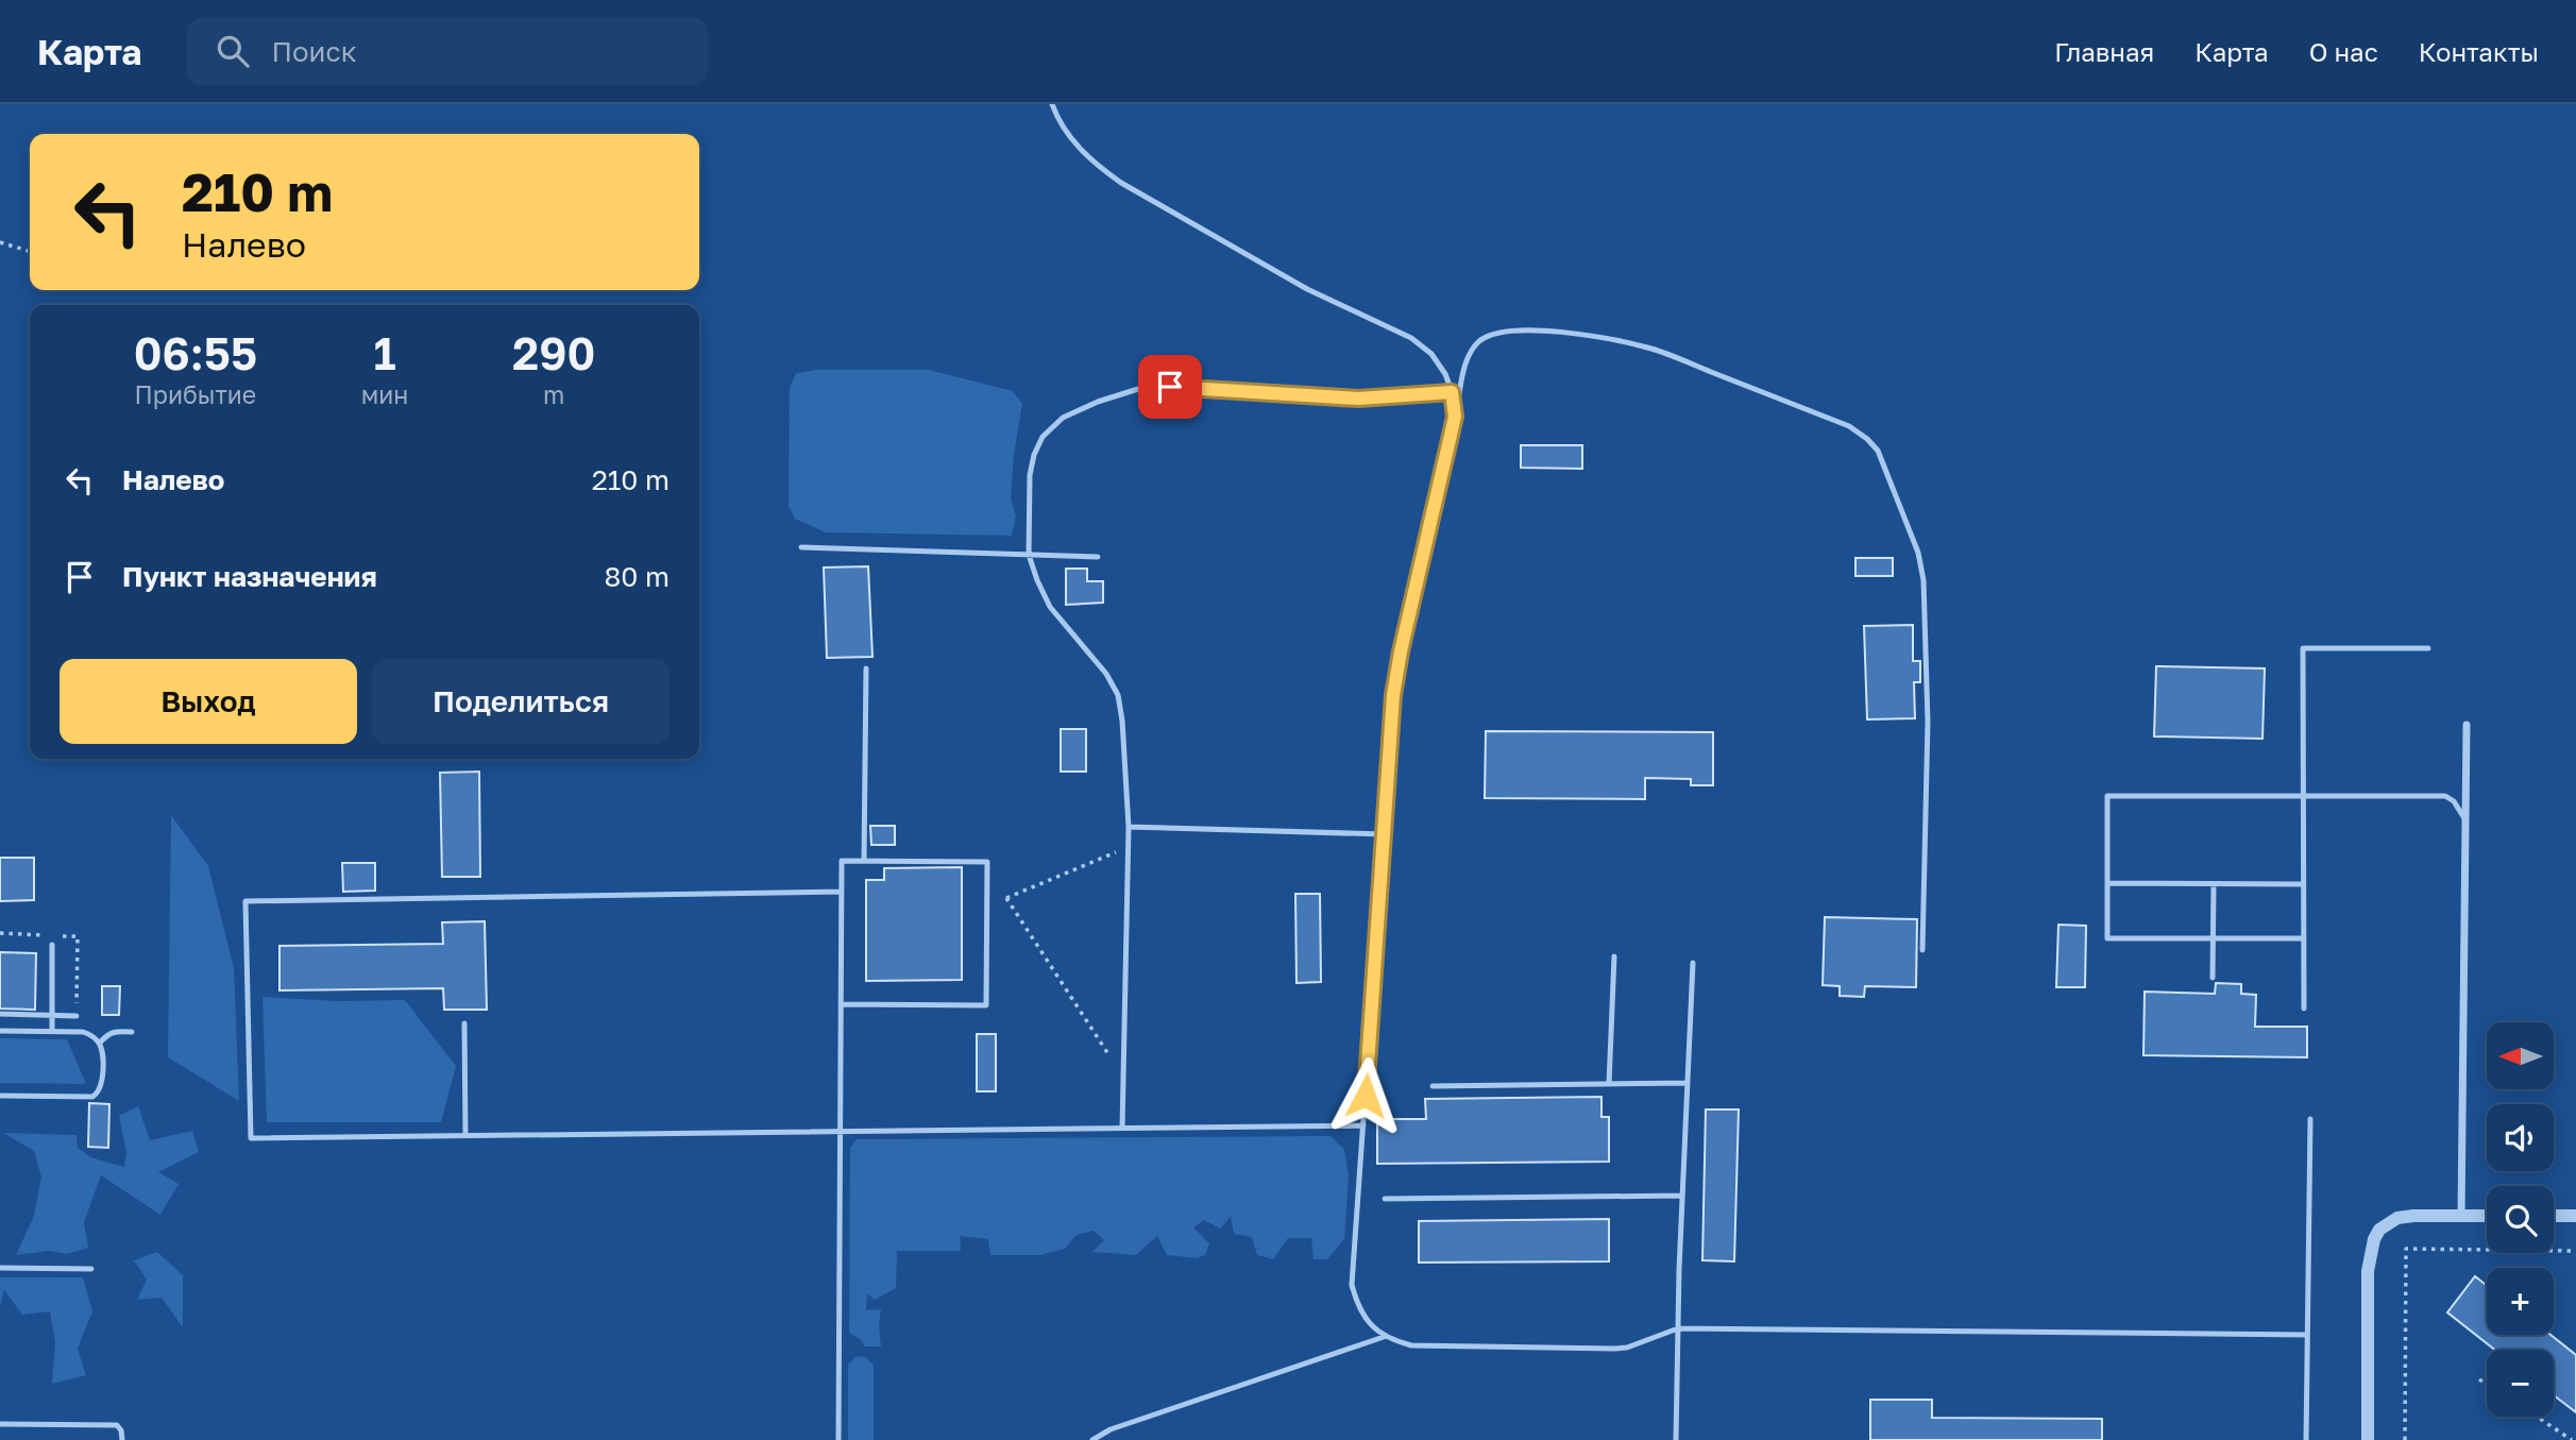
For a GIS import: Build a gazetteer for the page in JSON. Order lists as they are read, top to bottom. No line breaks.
{"north":"left","page":{"header":"Карта","search":"Поиск","nav":["Главная","Карта","О нас","Контакты"],"turn":["210 m","Налево"],"eta":["06:55","Прибытие","1","мин","290","m"],"list":[{"name":"Налево","value":"210 m"},{"name":"Пункт назначения","value":"80 m"}],"buttons":["Выход","Поделиться"],"map_buttons":["+","−"]}}
